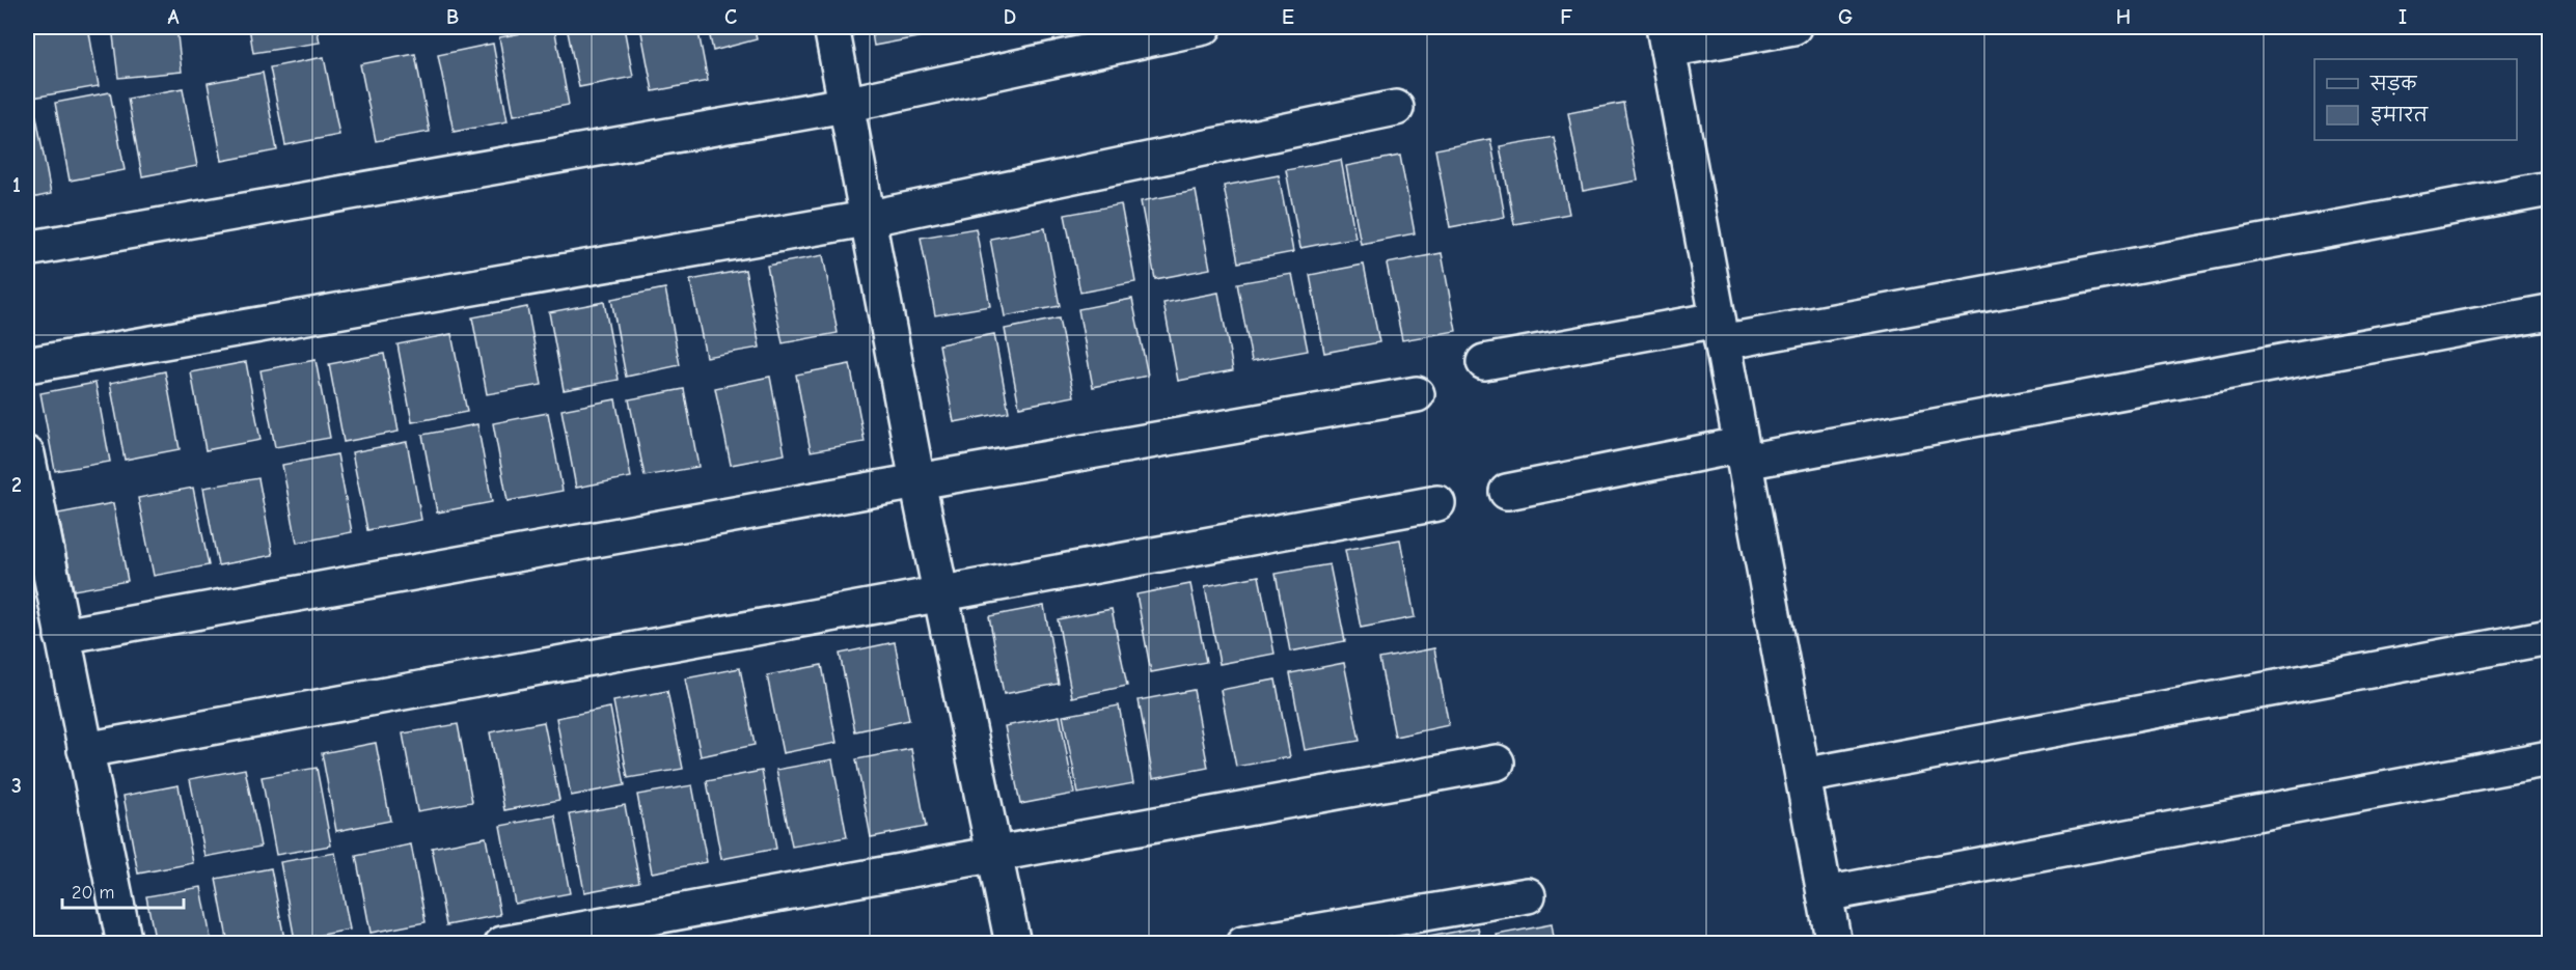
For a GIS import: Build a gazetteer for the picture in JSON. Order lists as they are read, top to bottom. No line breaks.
{"legend":["सड़क","इमारत"],"scale_bar":"20 m","grid":{"columns":["A","B","C","D","E","F","G","H","I"],"rows":["1","2","3"]}}
